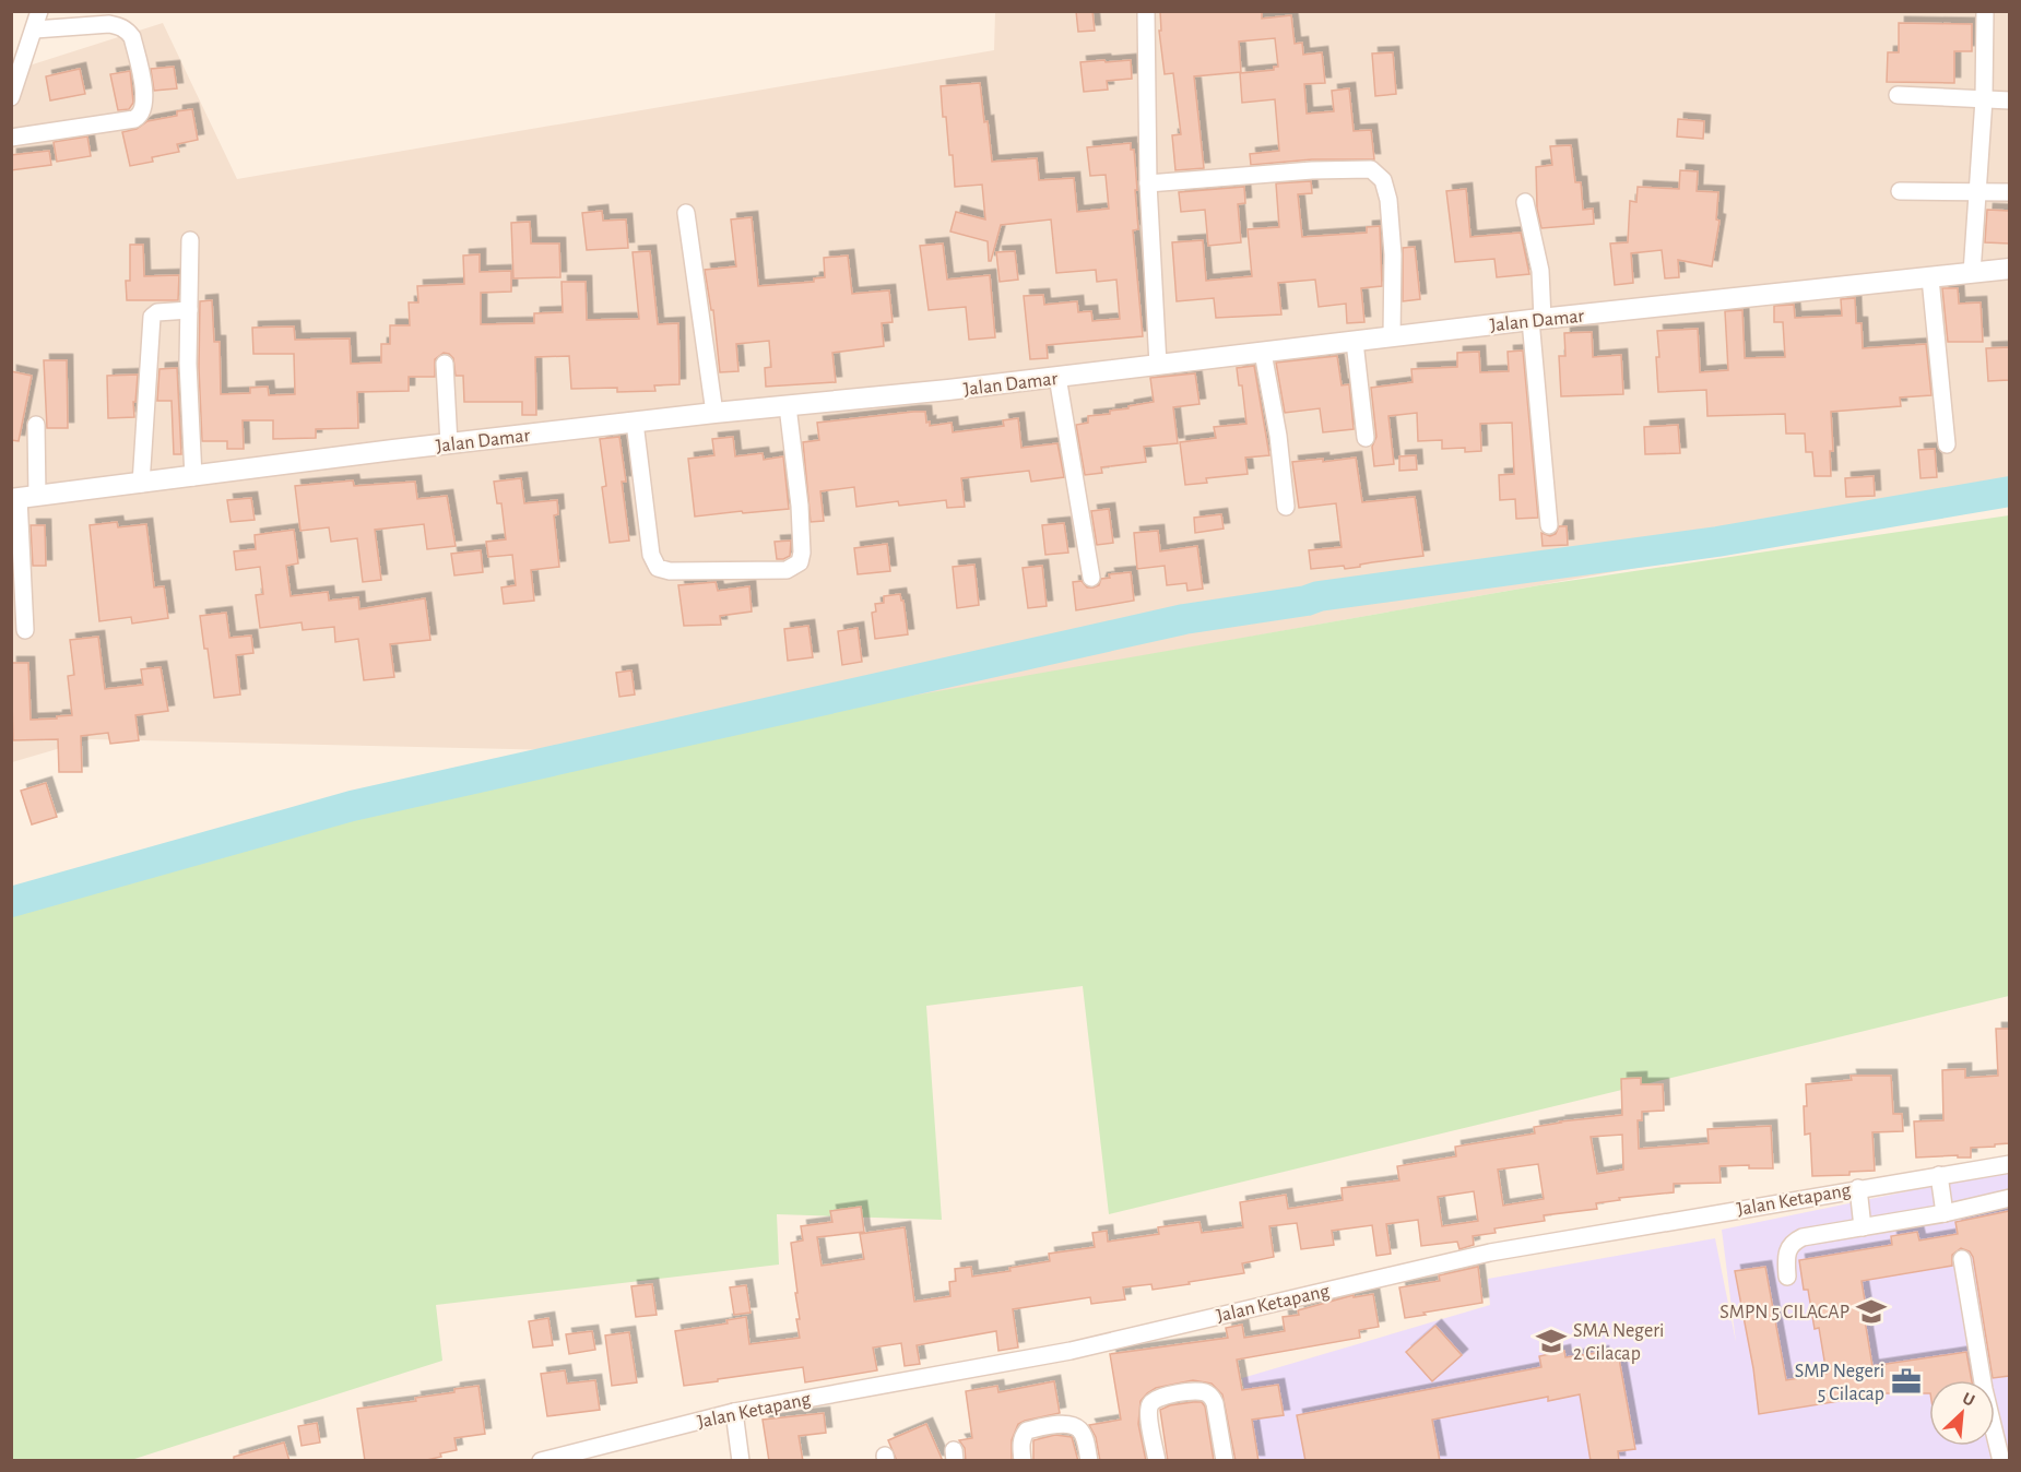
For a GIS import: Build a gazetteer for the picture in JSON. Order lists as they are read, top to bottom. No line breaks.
{"streets":{"street":["Jalan Damar","Jalan Ketapang"]},"places":{"school or university":["SMPN 5 CILACAP","SMA Negeri 2 Cilacap"],"office":["SMP Negeri 5 Cilacap"]},"north":"top right"}
